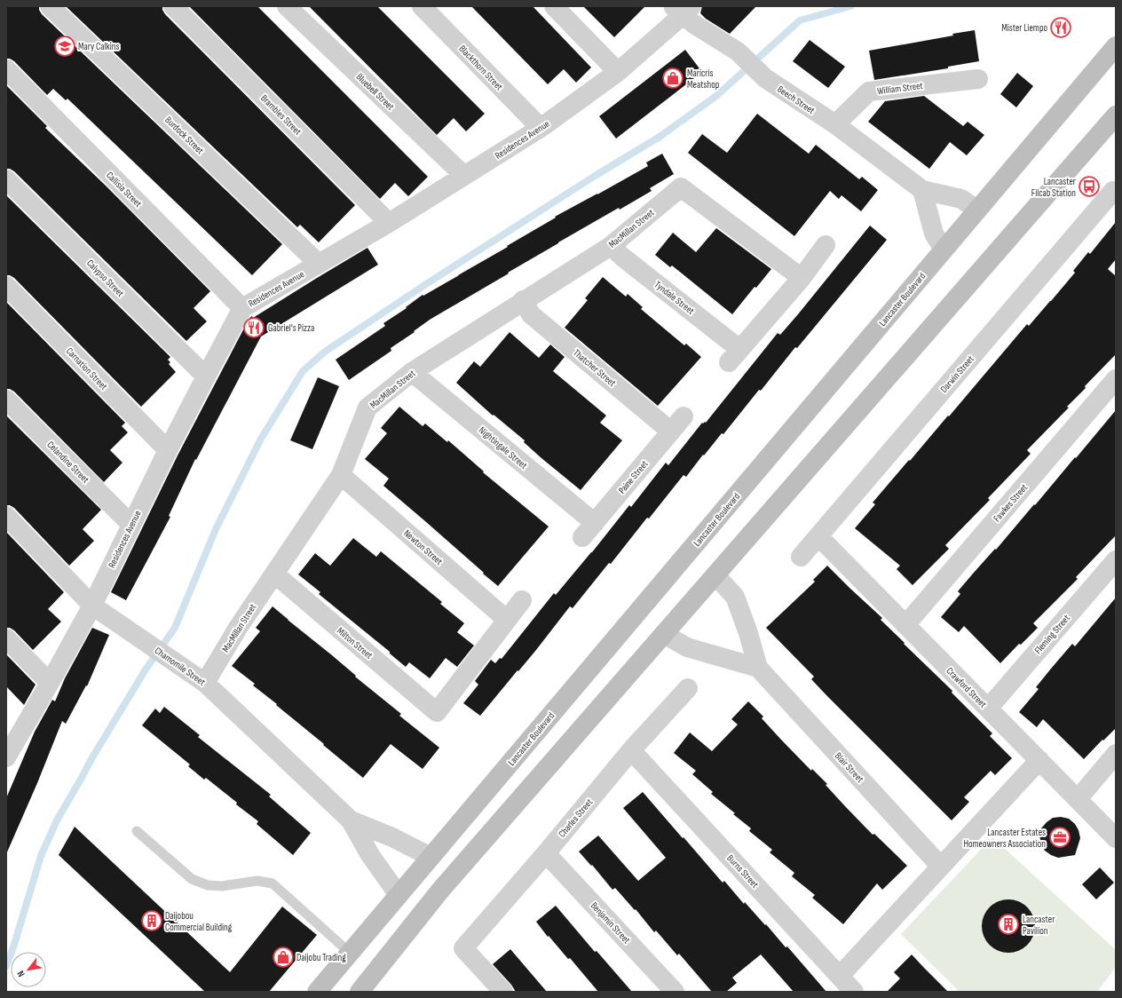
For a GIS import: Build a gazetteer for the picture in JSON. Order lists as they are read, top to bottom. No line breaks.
{"streets":{"main road":["Lancaster Boulevard"],"street":["Blackthorn Street","William Street","Bluebell Street","Beech Street","Brambles Street","Burdock Street","Residences Avenue","Callisia Street","MacMillan Street","Calypso Street","Tyndale Street","Thatcher Street","Carnation Street","Darwin Street","Nightingale Street","Celandine Street","Paine Street","Fawkes Street","Newton Street","Fleming Street","Milton Street","Chamomile Street","Crawford Street","Blair Street","Charles Street","Burns Street","Benjamin Street"]},"crossings":[["Blackthorn Street","Residences Avenue"],["William Street","Beech Street"],["Bluebell Street","Residences Avenue"],["Beech Street","Residences Avenue"],["Beech Street","Lancaster Boulevard"],["Brambles Street","Residences Avenue"],["Burdock Street","Residences Avenue"],["Residences Avenue","Callisia Street"],["Residences Avenue","Calypso Street"],["Residences Avenue","Carnation Street"],["Residences Avenue","Celandine Street"],["Residences Avenue","Chamomile Street"],["MacMillan Street","Tyndale Street"],["MacMillan Street","Thatcher Street"],["MacMillan Street","Nightingale Street"],["MacMillan Street","Newton Street"],["MacMillan Street","Milton Street"],["MacMillan Street","Chamomile Street"],["Lancaster Boulevard","Chamomile Street"],["Thatcher Street","Paine Street"],["Darwin Street","Crawford Street"],["Nightingale Street","Paine Street"],["Fawkes Street","Crawford Street"],["Newton Street","Milton Street"],["Fleming Street","Crawford Street"],["Charles Street","Burns Street"],["Charles Street","Benjamin Street"]],"places":{"restaurant":["Mister Liempo","Gabriel's Pizza"],"school or university":["Mary Calkins"],"shop":["Maricris Meatshop","Daijobu Trading"],"bus stop":["Lancaster Filcab Station"],"office":["Lancaster Estates Homeowners Association"],"building":["Daijobou Commercial Building","Lancaster Pavilion"]},"north":"bottom left"}
